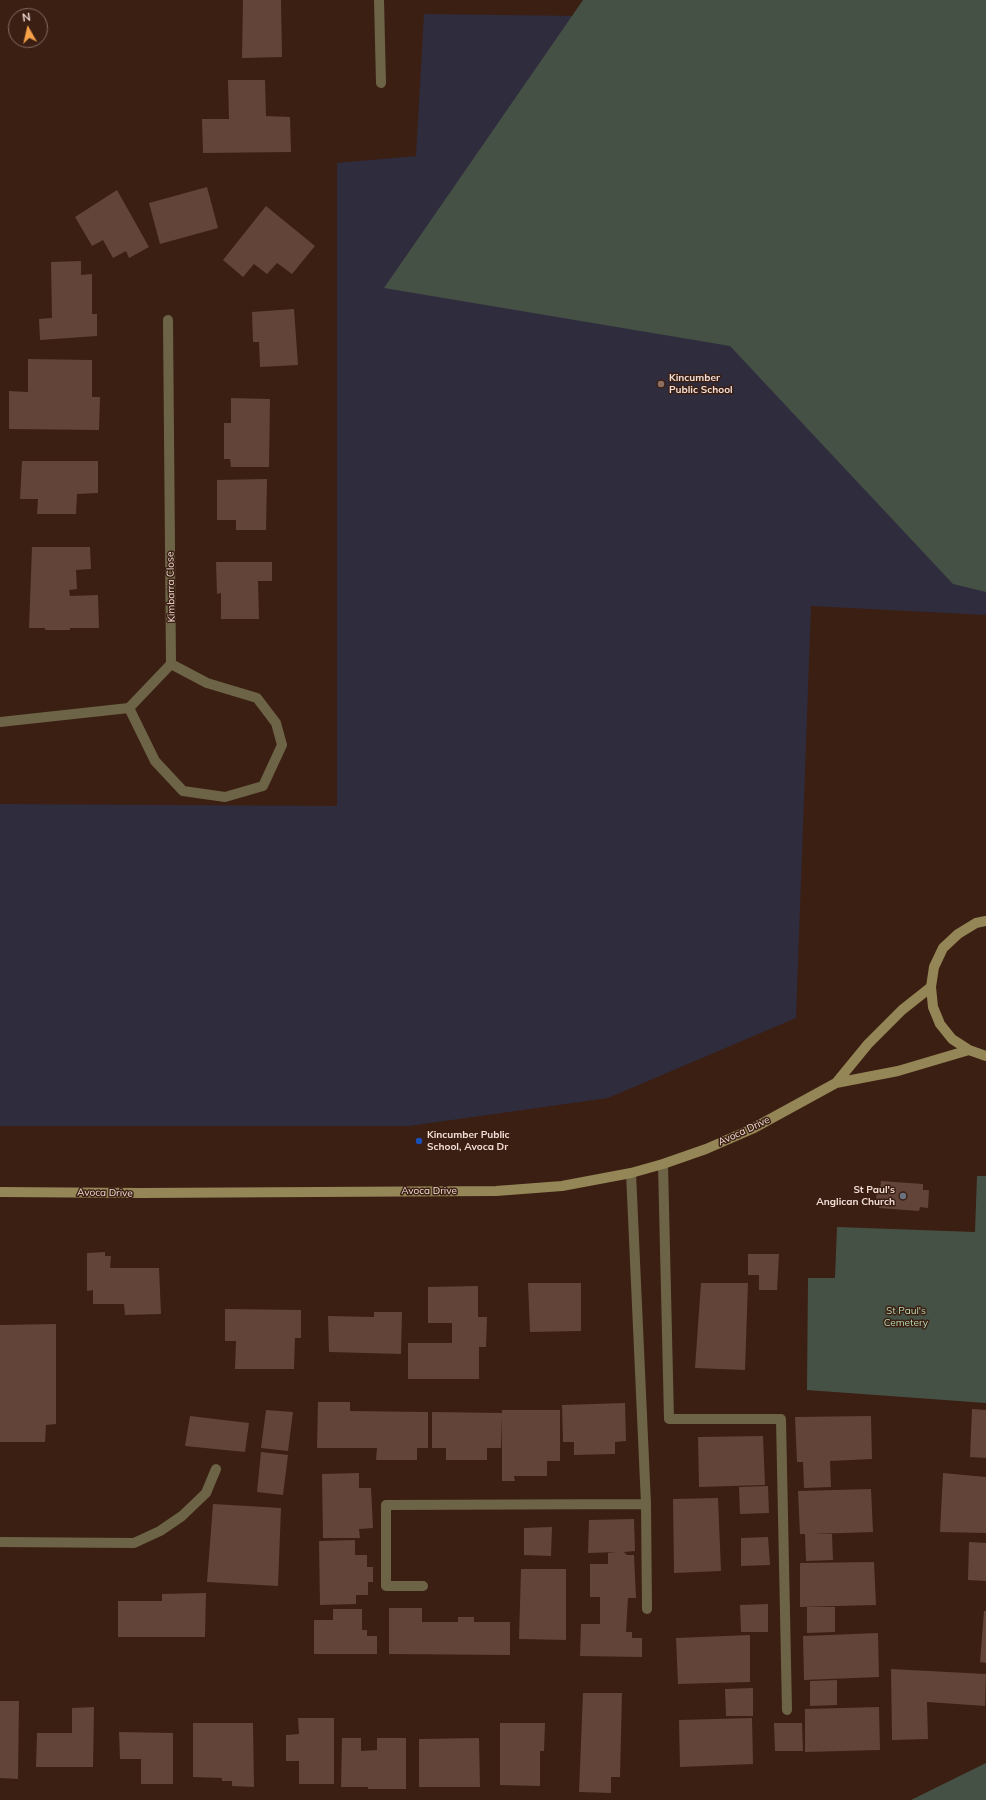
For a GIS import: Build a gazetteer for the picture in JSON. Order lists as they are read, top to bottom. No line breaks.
{"streets":{"main road":["Avoca Drive"],"street":["Kimbarra Close"]},"parks":["St Paul's Cemetery"],"places":["Kincumber Public School","Kincumber Public School, Avoca Dr","St Paul's Anglican Church"],"north":"top"}
